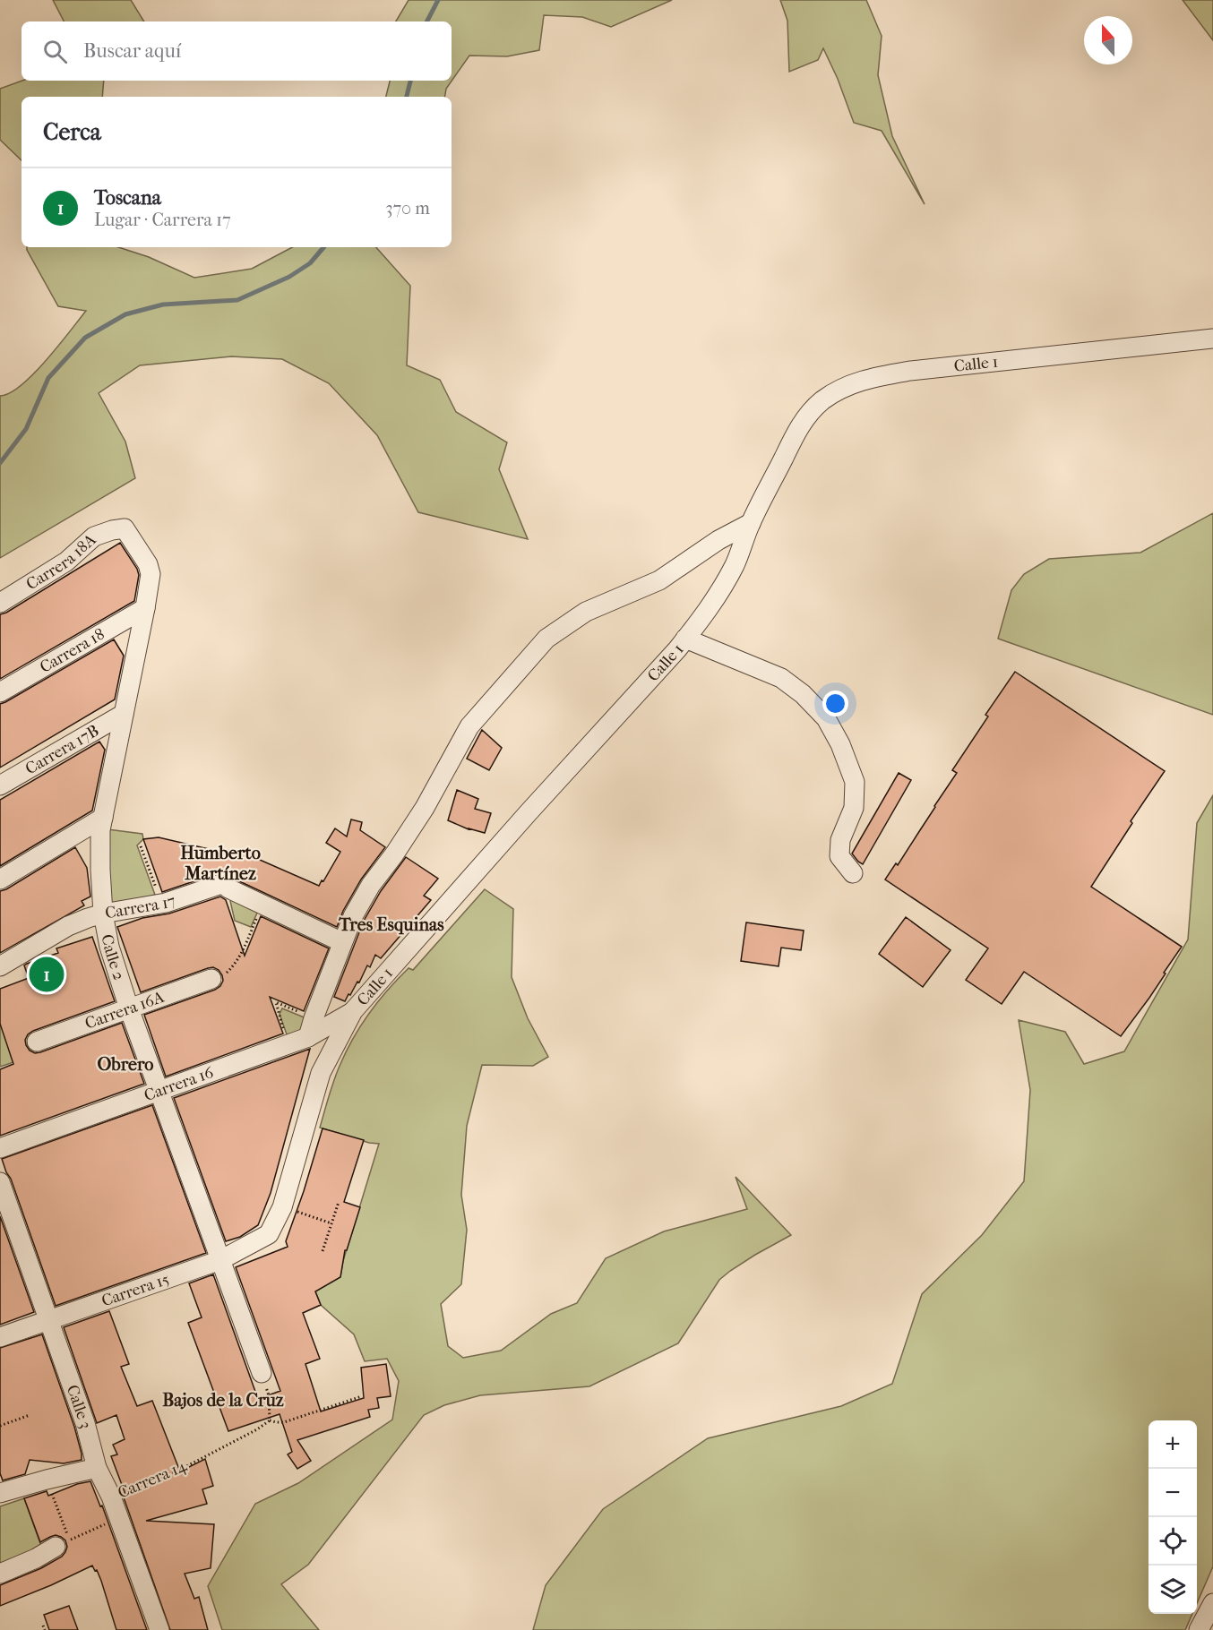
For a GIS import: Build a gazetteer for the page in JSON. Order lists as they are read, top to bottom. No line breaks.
{"streets":{"street":["Calle 1","Carrera 18A","Carrera 18","Carrera 17B","Carrera 17","Calle 2","Carrera 16A","Carrera 16","Carrera 15","Calle 3"],"path":["Carrera 14"]},"crossings":[["Calle 1","Carrera 16"],["Calle 1","Carrera 15"],["Carrera 18A","Calle 2"],["Carrera 18","Calle 2"],["Carrera 17B","Calle 2"],["Carrera 17","Calle 2"],["Calle 2","Carrera 16A"],["Calle 2","Carrera 16"],["Calle 2","Carrera 15"],["Carrera 15","Calle 3"],["Calle 3","Carrera 14"]],"districts":["Humberto Martínez","Tres Esquinas","Obrero","Bajos de la Cruz"],"north":"top","page":{"search":"Buscar aquí","heading":"Cerca","list":[{"mark":"1","name":"Toscana","note":"Lugar · Carrera 17","value":"370 m"}],"pins":"1","map_buttons":["+","−"]}}
